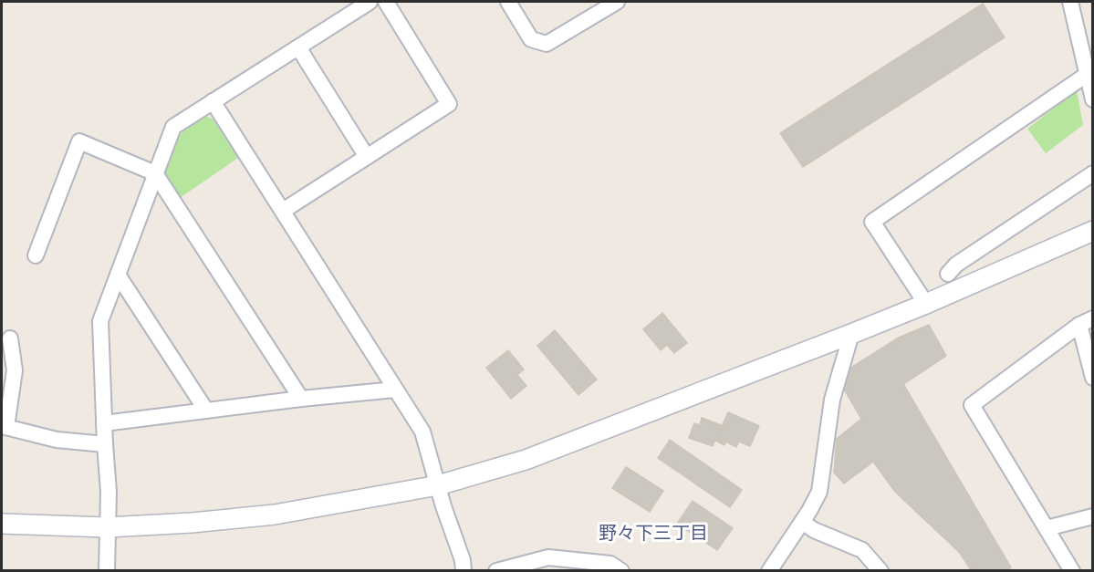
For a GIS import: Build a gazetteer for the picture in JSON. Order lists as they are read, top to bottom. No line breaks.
{"districts":["野々下三丁目"]}
